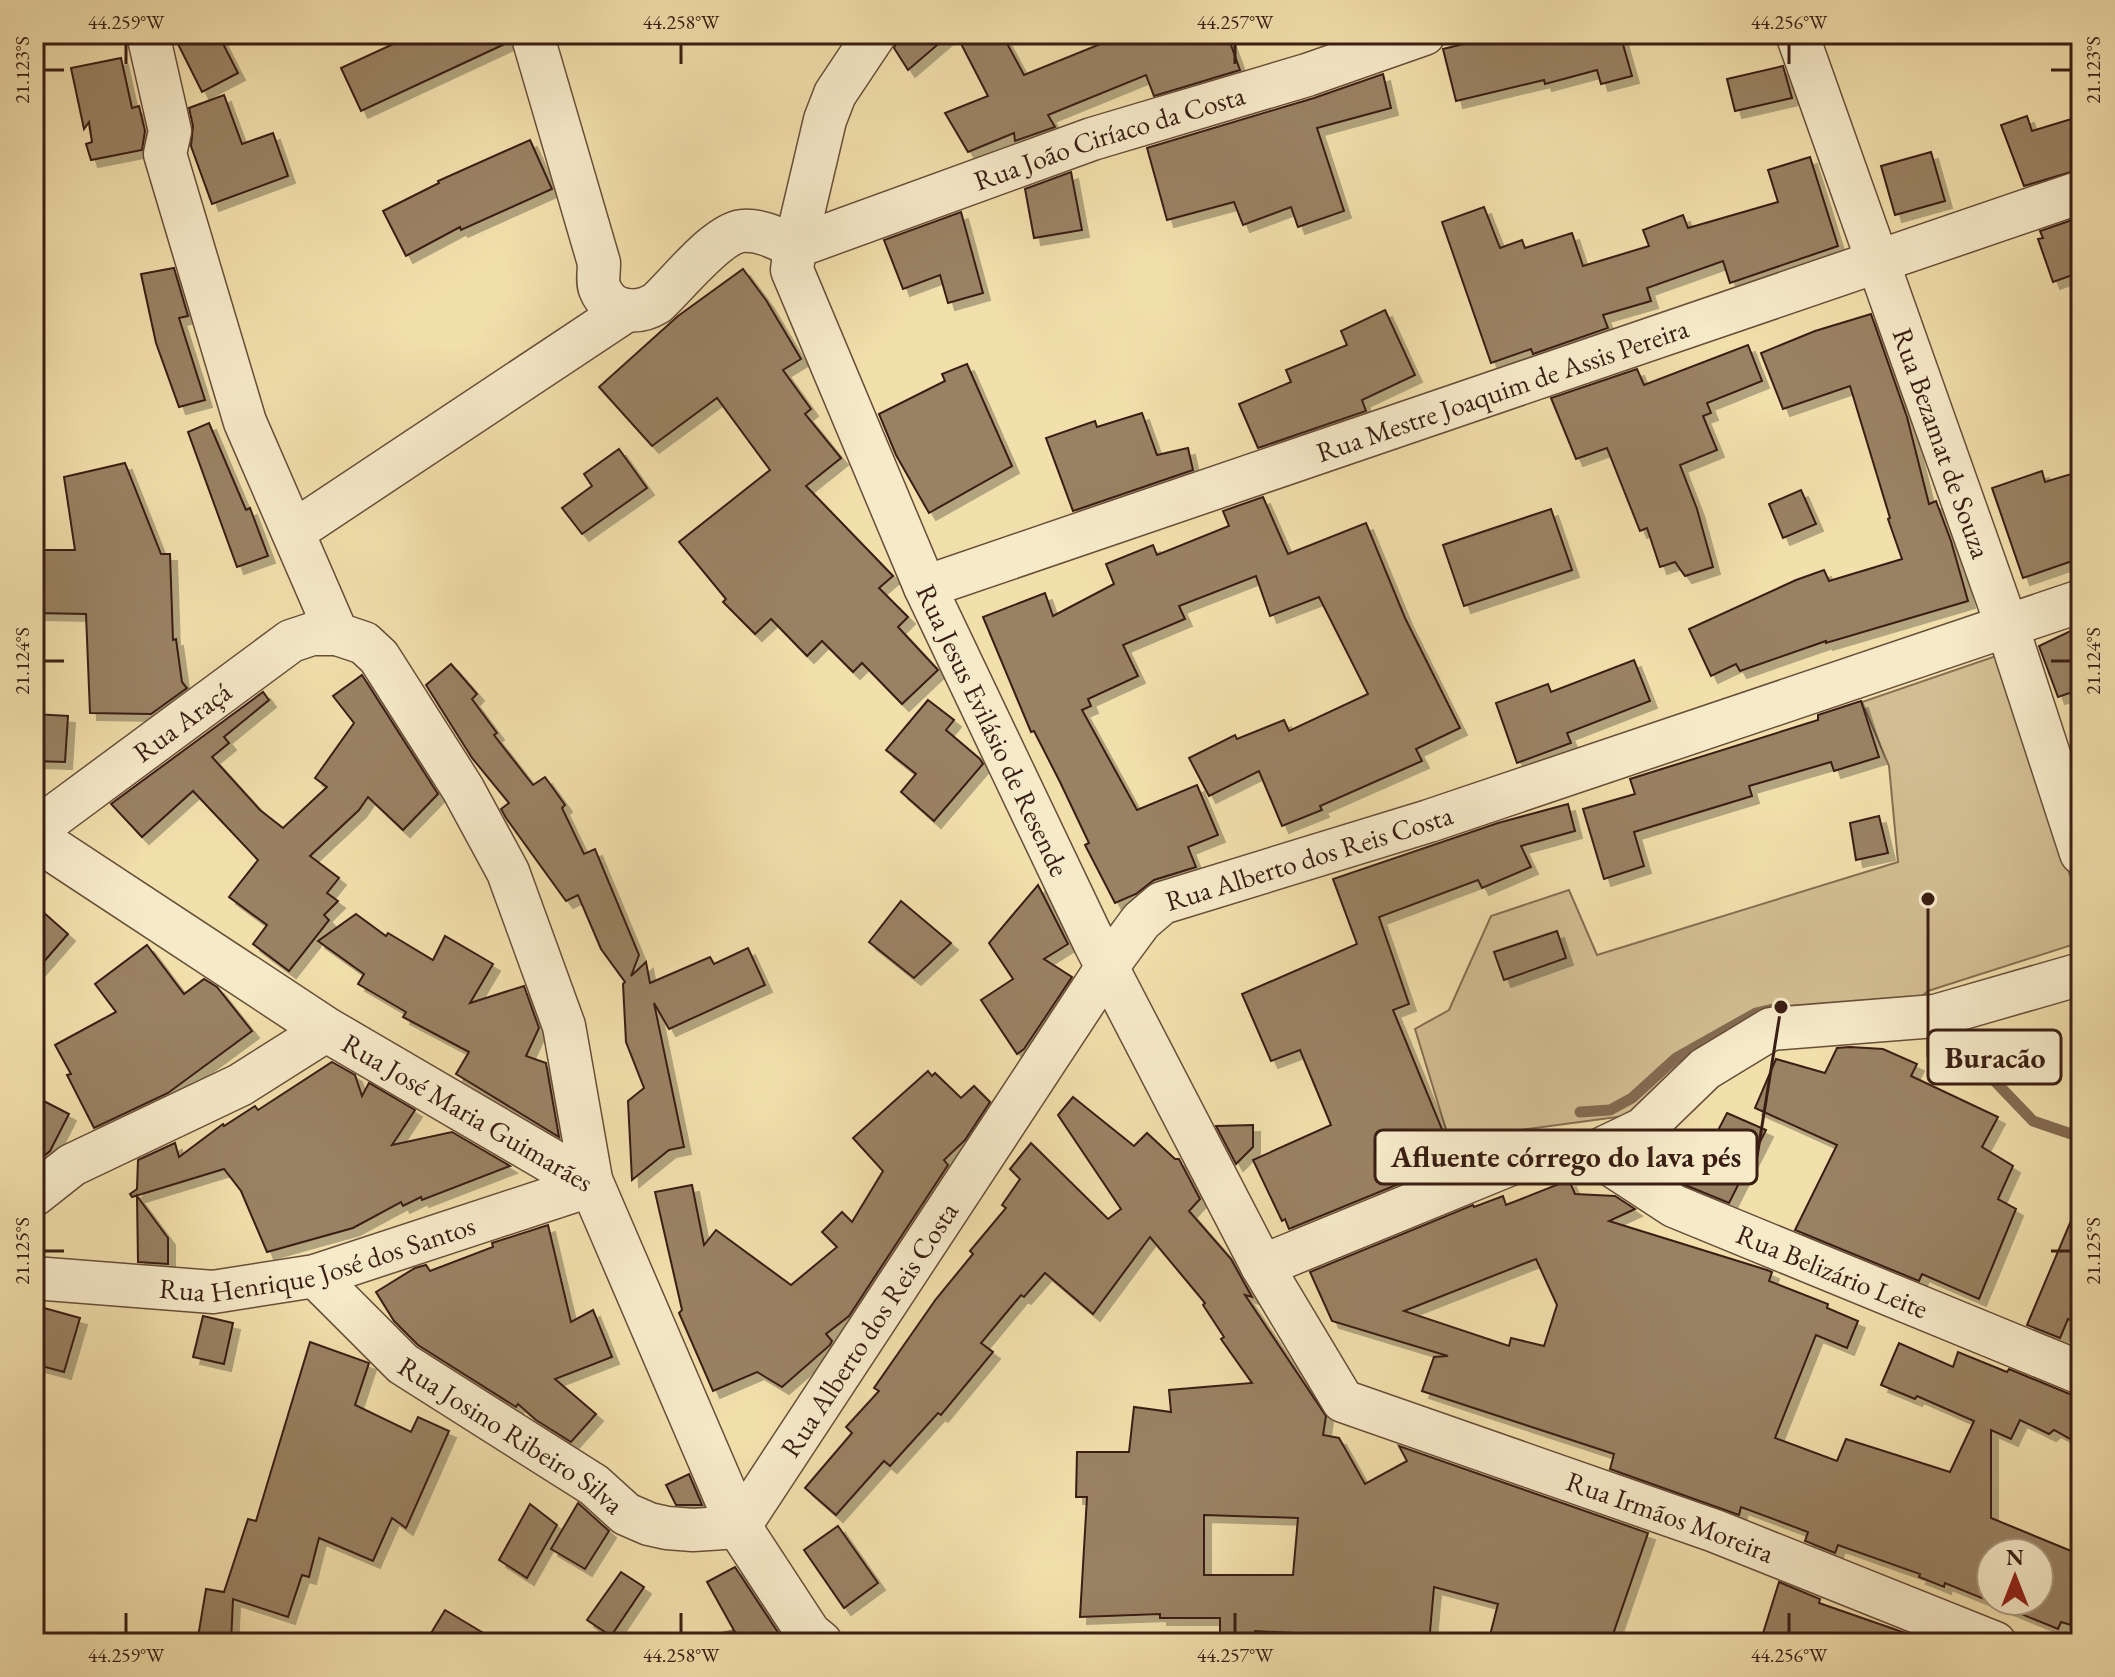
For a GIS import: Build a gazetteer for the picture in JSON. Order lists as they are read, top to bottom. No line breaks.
{"streets":{"street":["Rua João Ciríaco da Costa","Rua Mestre Joaquim de Assis Pereira","Rua Bezamat de Souza","Rua Araçá","Rua Jesus Evilásio de Resende","Rua Alberto dos Reis Costa","Rua José Maria Guimarães","Rua Henrique José dos Santos","Rua Belizário Leite","Rua Josino Ribeiro Silva","Rua Irmãos Moreira"]},"crossings":[["Rua João Ciríaco da Costa","Rua Jesus Evilásio de Resende"],["Rua Mestre Joaquim de Assis Pereira","Rua Bezamat de Souza"],["Rua Mestre Joaquim de Assis Pereira","Rua Jesus Evilásio de Resende"],["Rua Bezamat de Souza","Rua Alberto dos Reis Costa"],["Rua Jesus Evilásio de Resende","Rua Alberto dos Reis Costa"],["Rua Jesus Evilásio de Resende","Rua Irmãos Moreira"],["Rua Alberto dos Reis Costa","Rua José Maria Guimarães"],["Rua Alberto dos Reis Costa","Rua Josino Ribeiro Silva"],["Rua José Maria Guimarães","Rua Henrique José dos Santos"],["Rua José Maria Guimarães","Rua Josino Ribeiro Silva"],["Rua Henrique José dos Santos","Rua Josino Ribeiro Silva"]],"places":["Buracão","Afluente córrego do lava pés"],"north":"top","coordinates":["44.259°W","44.258°W","44.257°W","44.256°W","21.123°S","21.124°S","21.125°S"]}
